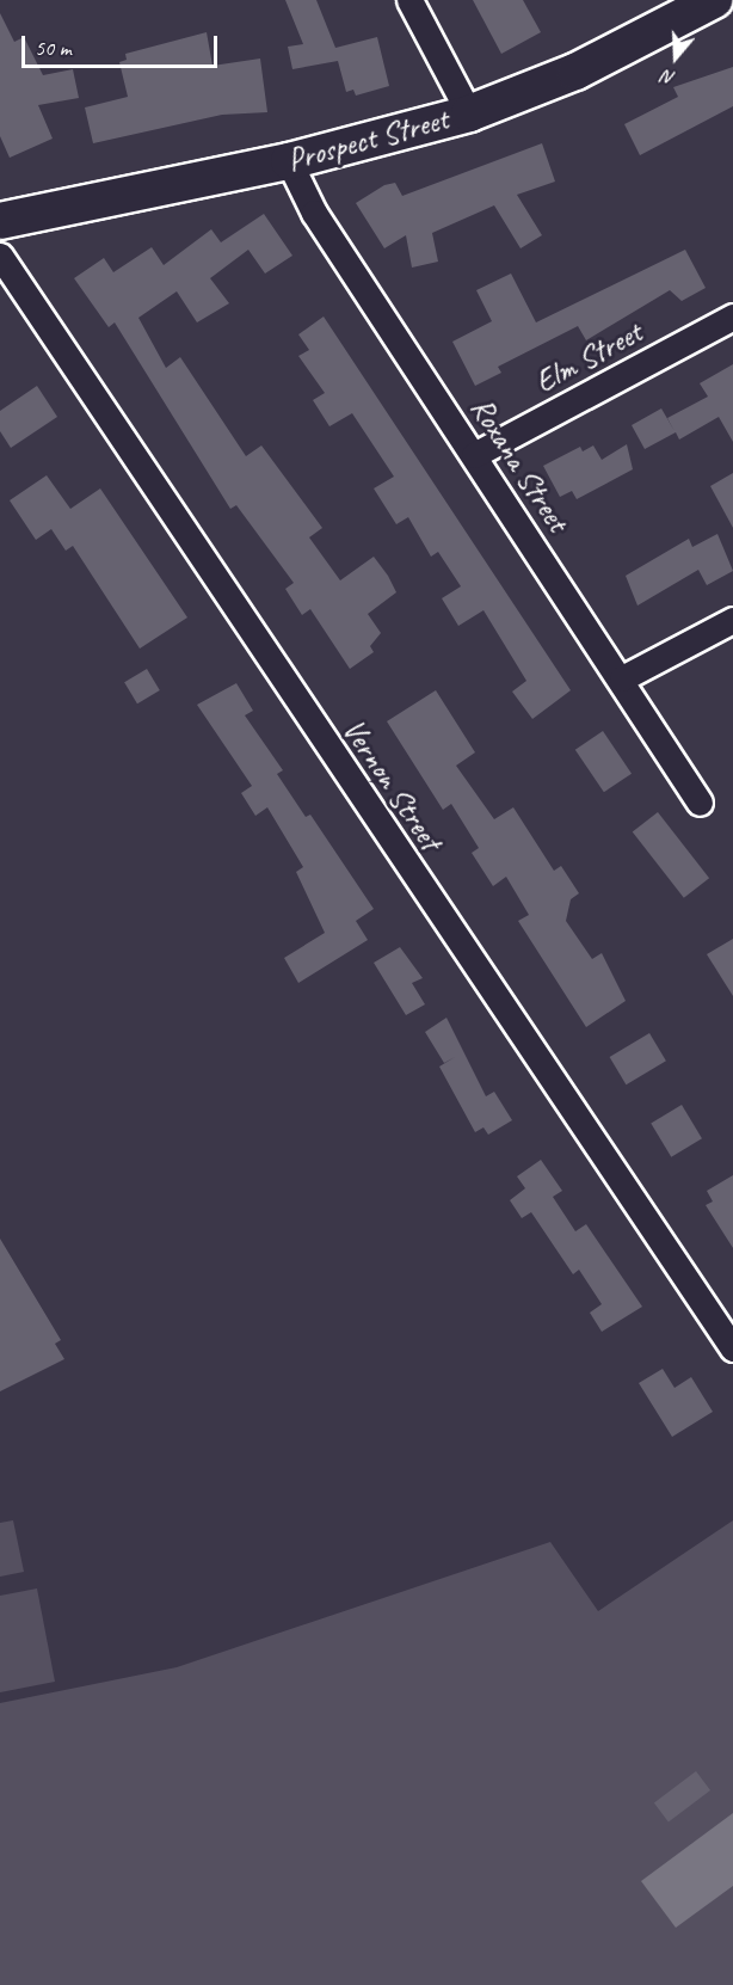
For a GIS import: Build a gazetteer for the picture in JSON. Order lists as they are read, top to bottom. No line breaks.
{"streets":{"street":["Prospect Street","Elm Street","Roxana Street","Vernon Street"]},"crossings":[["Prospect Street","Roxana Street"],["Elm Street","Roxana Street"]],"scale_bar":"50 m","north":"bottom"}
